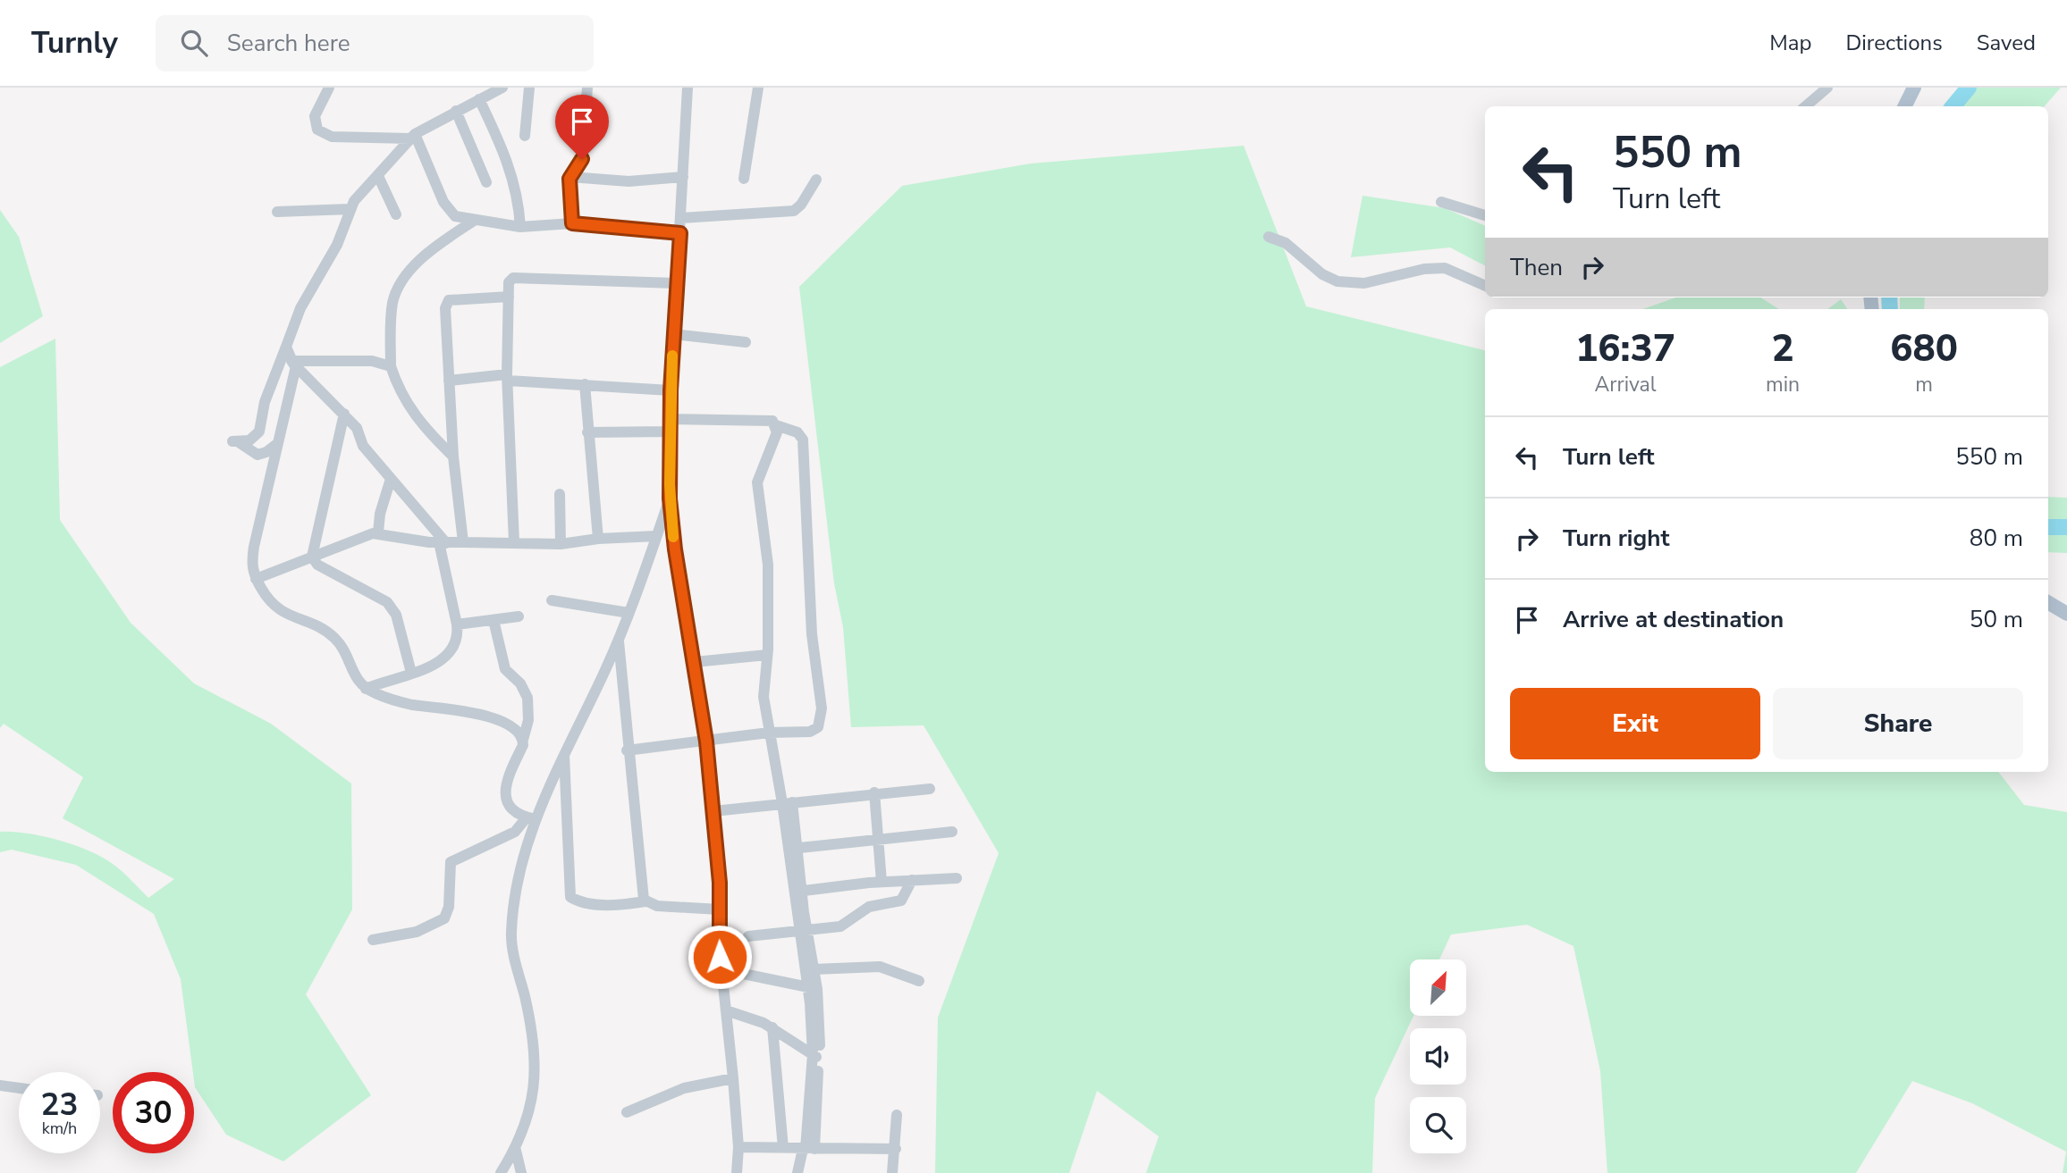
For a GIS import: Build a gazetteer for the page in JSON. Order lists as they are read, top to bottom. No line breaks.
{"north":"top right","page":{"header":"Turnly","search":"Search here","nav":["Map","Directions","Saved"],"turn":["550 m","Turn left"],"then":"Then","eta":["16:37","Arrival","2","min","680","m"],"list":[{"name":"Turn left","value":"550 m"},{"name":"Turn right","value":"80 m"},{"name":"Arrive at destination","value":"50 m"}],"buttons":["Exit","Share"],"speed":"23 km/h","limit":"30"}}
